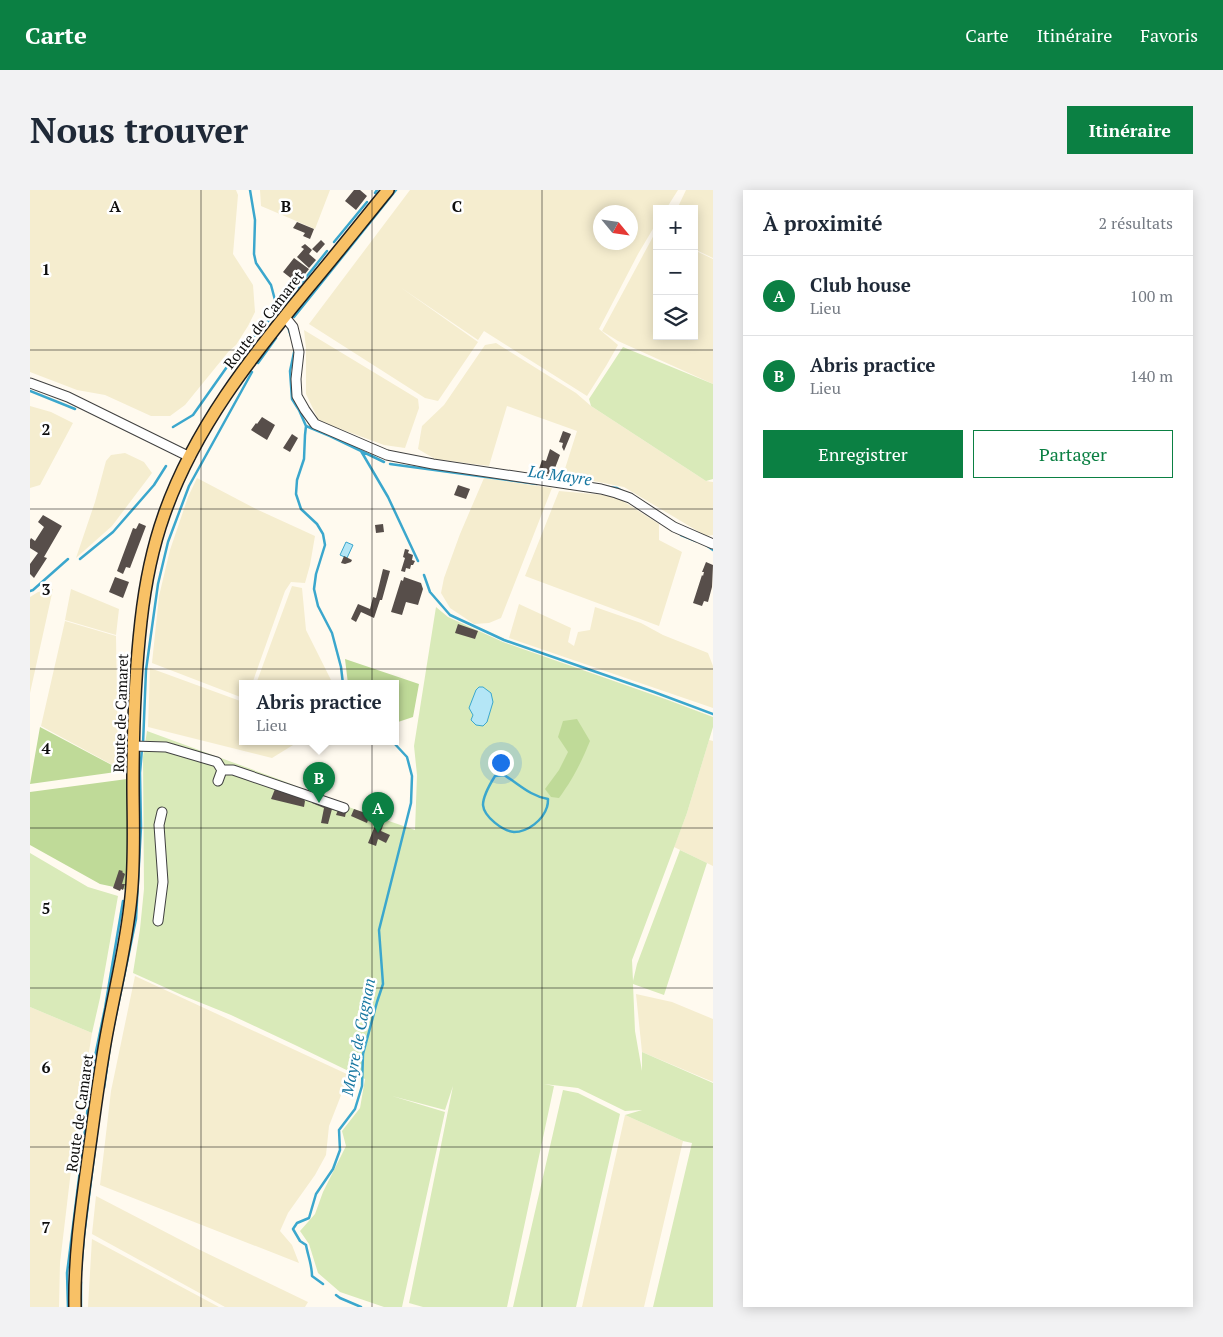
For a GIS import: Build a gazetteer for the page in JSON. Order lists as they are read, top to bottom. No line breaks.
{"streets":{"main road":["Route de Camaret"]},"water":["La Mayre","Mayre de Cagnan"],"north":"bottom right","page":{"header":"Carte","nav":["Carte","Itinéraire","Favoris"],"buttons":["Itinéraire",["Enregistrer","Partager"]],"title":"Nous trouver","heading":["À proximité","2 résultats"],"map_buttons":["+","−"],"list":[{"mark":"A","name":"Club house","note":"Lieu","value":"100 m"},{"mark":"B","name":"Abris practice","note":"Lieu","value":"140 m"}],"popup":["Abris practice","Lieu"],"pins":["B","A"]},"grid":{"columns":["A","B","C"],"rows":["1","2","3","4","5","6","7"]}}
